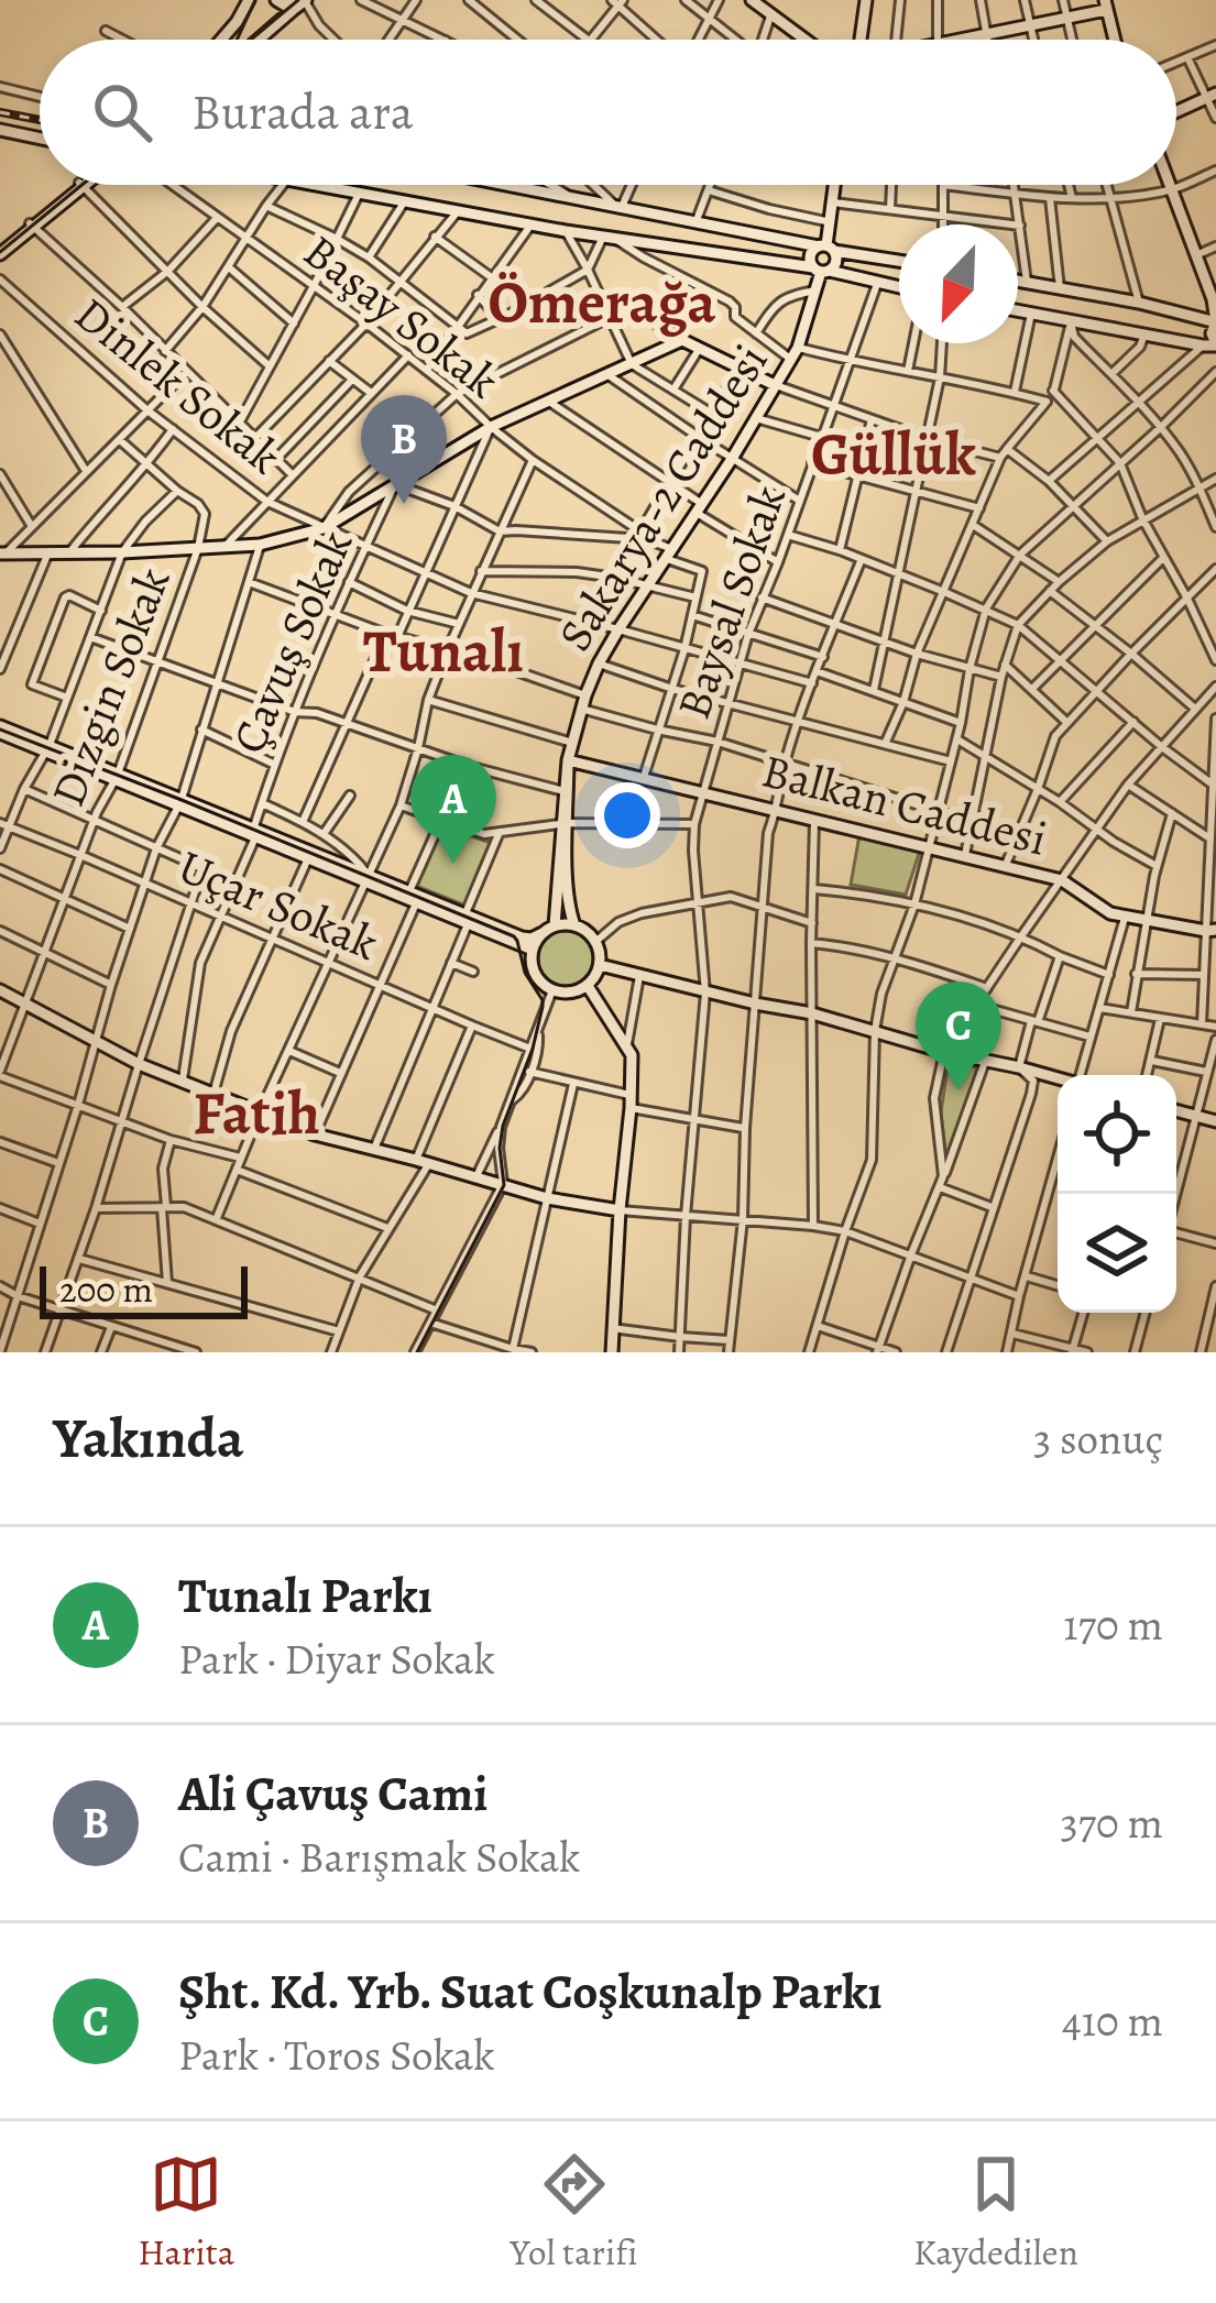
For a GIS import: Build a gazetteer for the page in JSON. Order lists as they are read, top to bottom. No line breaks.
{"streets":{"main road":["Sakarya-2 Caddesi","Balkan Caddesi"],"street":["Başay Sokak","Dinlek Sokak","Baysal Sokak","Çavuş Sokak","Dizgin Sokak","Uçar Sokak"]},"crossings":[["Dinlek Sokak","Sakarya-2 Caddesi"],["Dinlek Sokak","Baysal Sokak"],["Dinlek Sokak","Çavuş Sokak"],["Sakarya-2 Caddesi","Balkan Caddesi"],["Baysal Sokak","Balkan Caddesi"],["Çavuş Sokak","Uçar Sokak"],["Dizgin Sokak","Uçar Sokak"]],"districts":["Ömerağa","Güllük","Tunalı","Fatih"],"scale_bar":"200 m","north":"bottom left","page":{"search":"Burada ara","pins":["B","A","C"],"scale":"200 m","heading":["Yakında","3 sonuç"],"list":[{"mark":"A","name":"Tunalı Parkı","note":"Park · Diyar Sokak","value":"170 m"},{"mark":"B","name":"Ali Çavuş Cami","note":"Cami · Barışmak Sokak","value":"370 m"},{"mark":"C","name":"Şht. Kd. Yrb. Suat Coşkunalp Parkı","note":"Park · Toros Sokak","value":"410 m"}],"nav":["Harita","Yol tarifi","Kaydedilen"]}}
